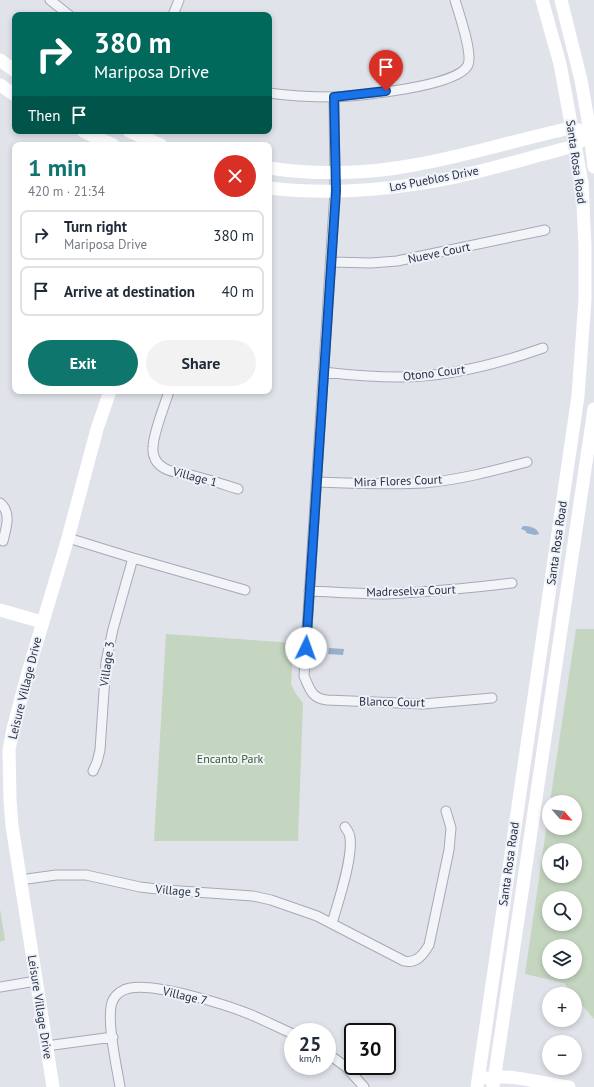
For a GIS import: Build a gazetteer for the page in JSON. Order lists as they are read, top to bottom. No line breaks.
{"streets":{"main road":["Santa Rosa Road","Los Pueblos Drive","Leisure Village Drive"],"street":["Nueve Court","Otono Court","Village 1","Mira Flores Court","Madreselva Court","Village 3","Blanco Court","Village 5","Village 7"]},"crossings":[["Santa Rosa Road","Los Pueblos Drive"],["Madreselva Court","Blanco Court"],["Leisure Village Drive","Village 5"]],"parks":["Encanto Park"],"north":"bottom right","page":{"turn":["380 m","Mariposa Drive"],"then":"Then","heading":["1 min","420 m · 21:34"],"list":[{"name":"Turn right","note":"Mariposa Drive","value":"380 m"},{"name":"Arrive at destination","value":"40 m"}],"buttons":["Exit","Share"],"map_buttons":["+","−"],"speed":"25 km/h","limit":"30"}}
